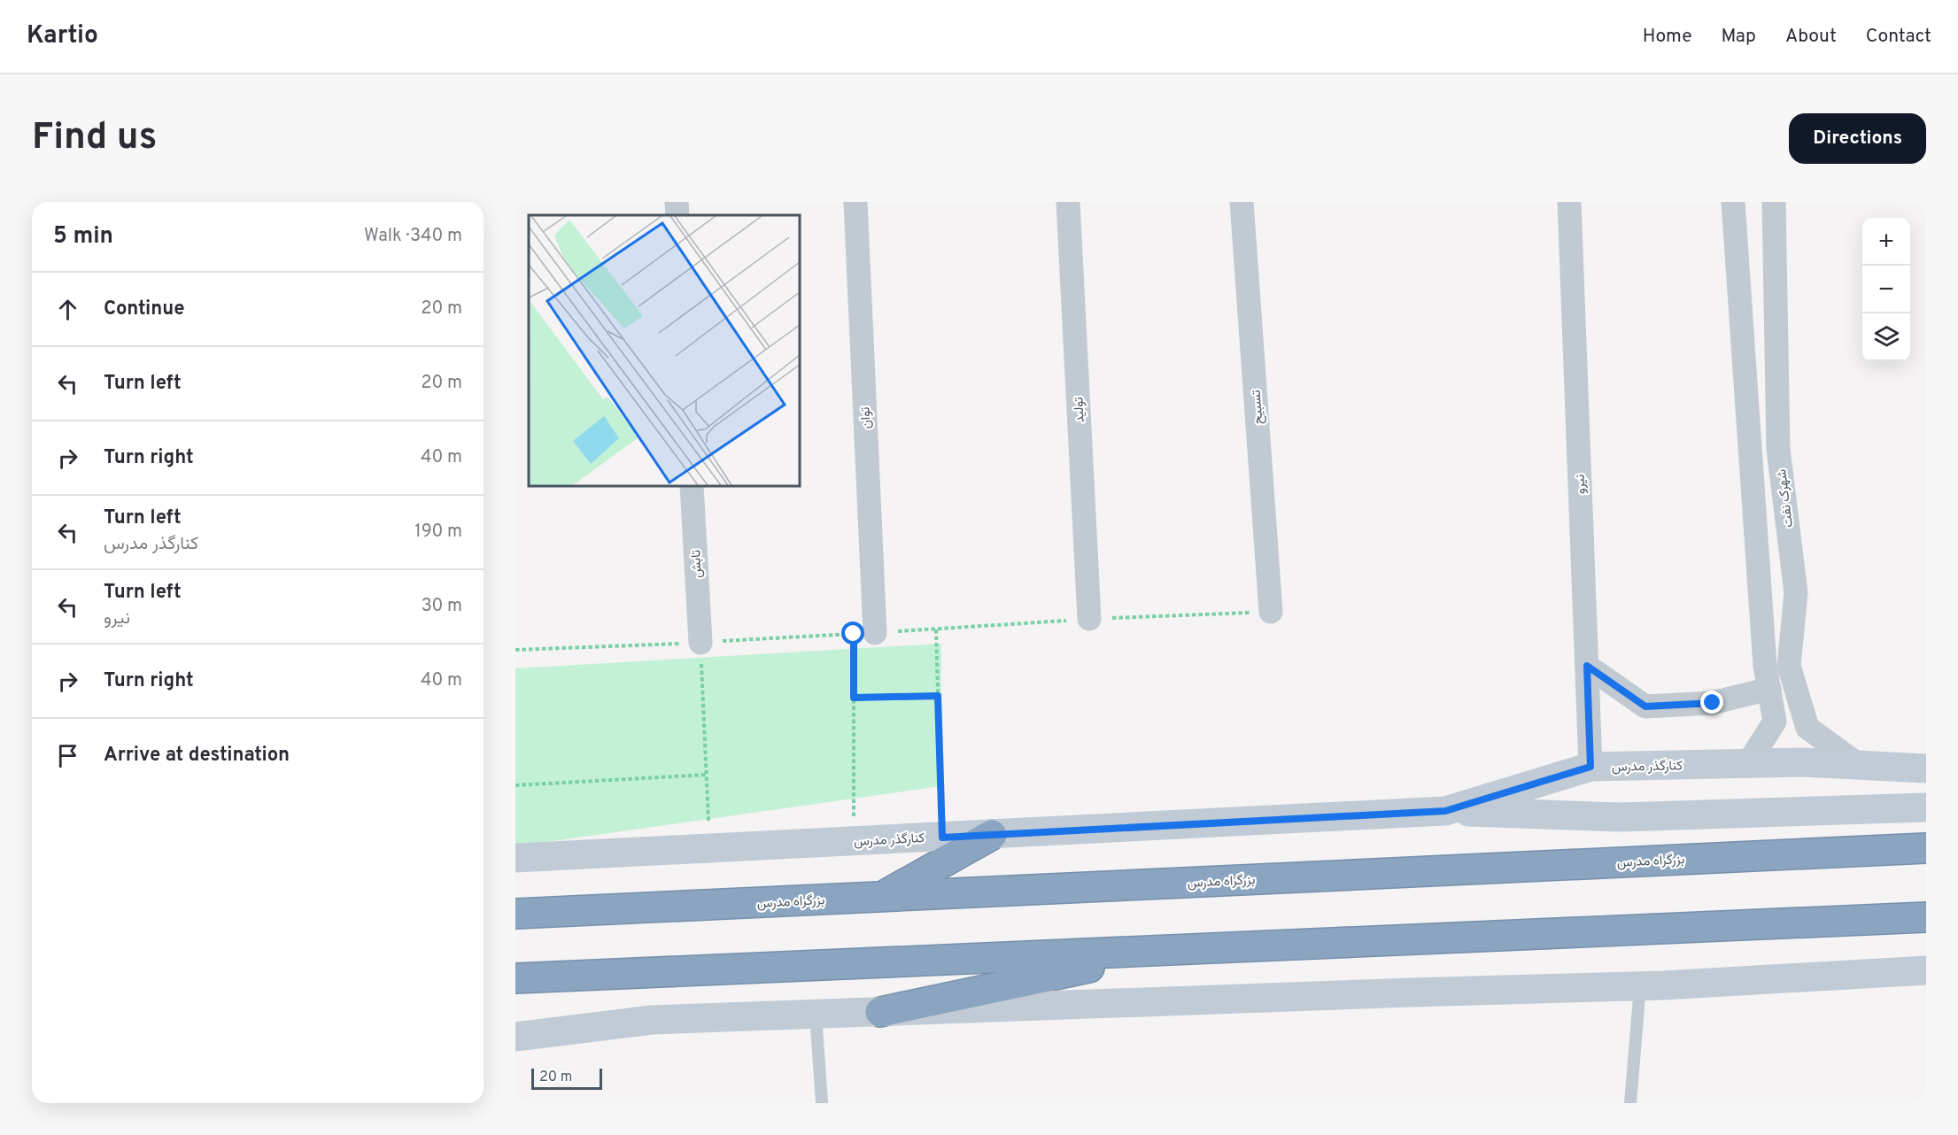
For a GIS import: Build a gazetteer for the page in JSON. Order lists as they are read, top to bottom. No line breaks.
{"streets":{"highway":["بزرگراه مدرس"],"street":["تسبیح","تولید","توان","نیرو","شهرک نفت","تابش","کنارگذر مدرس"]},"crossings":[["نیرو","کنارگذر مدرس"],["شهرک نفت","کنارگذر مدرس"]],"scale_bar":"20 m","page":{"header":"Kartio","nav":["Home","Map","About","Contact"],"buttons":"Directions","title":"Find us","heading":["5 min","Walk · 340 m"],"map_buttons":["+","−"],"list":[["Continue","20 m"],["Turn left","20 m"],["Turn right","40 m"],["Turn left","کنارگذر مدرس","190 m"],["Turn left","نیرو","30 m"],["Turn right","40 m"],"Arrive at destination"],"scale":"20 m"}}
